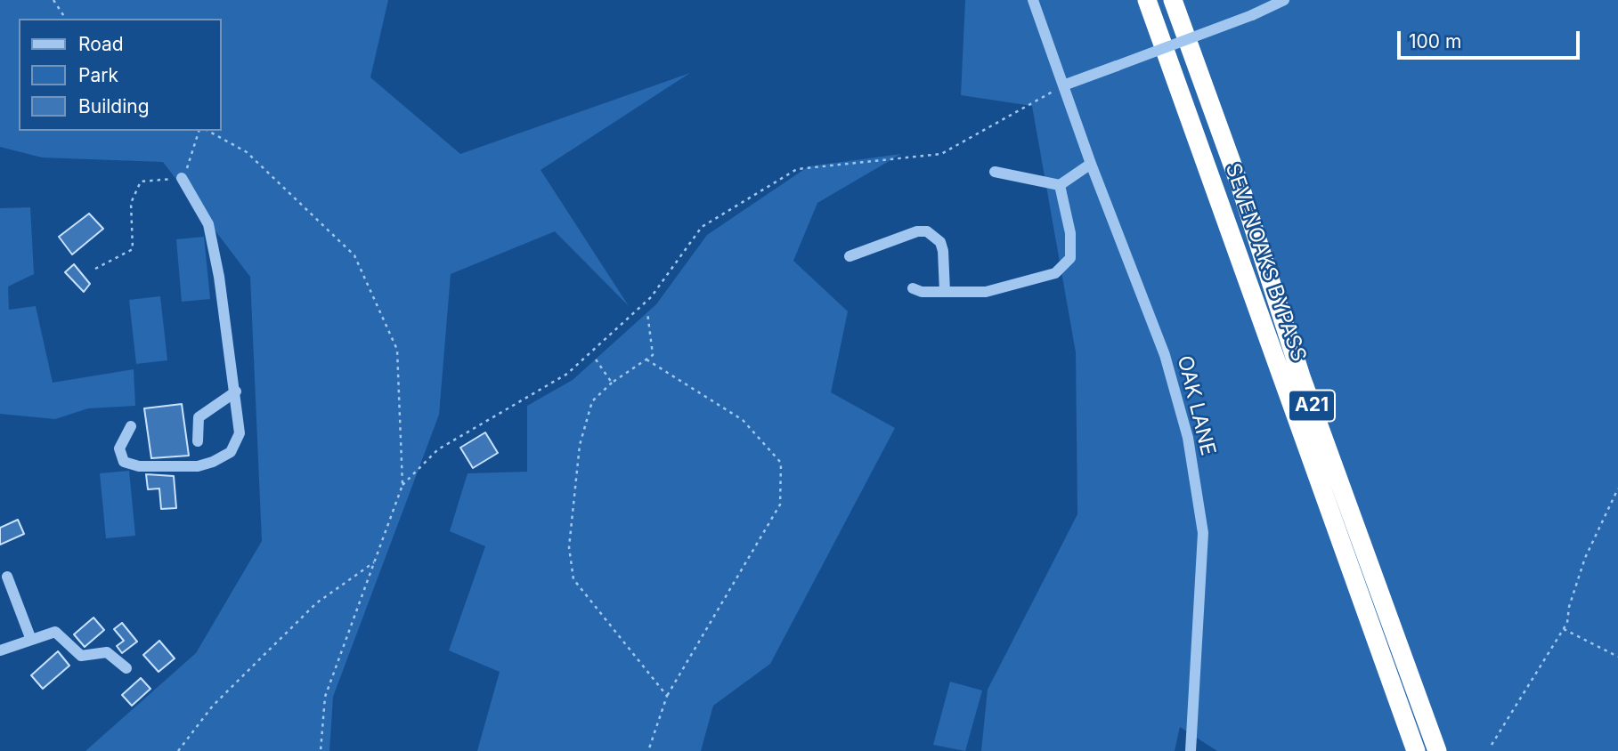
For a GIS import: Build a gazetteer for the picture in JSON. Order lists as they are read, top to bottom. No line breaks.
{"streets":{"highway":["SEVENOAKS BYPASS","A21"],"street":["OAK LANE"]},"legend":["Road","Park","Building"],"scale_bar":"100 m"}
